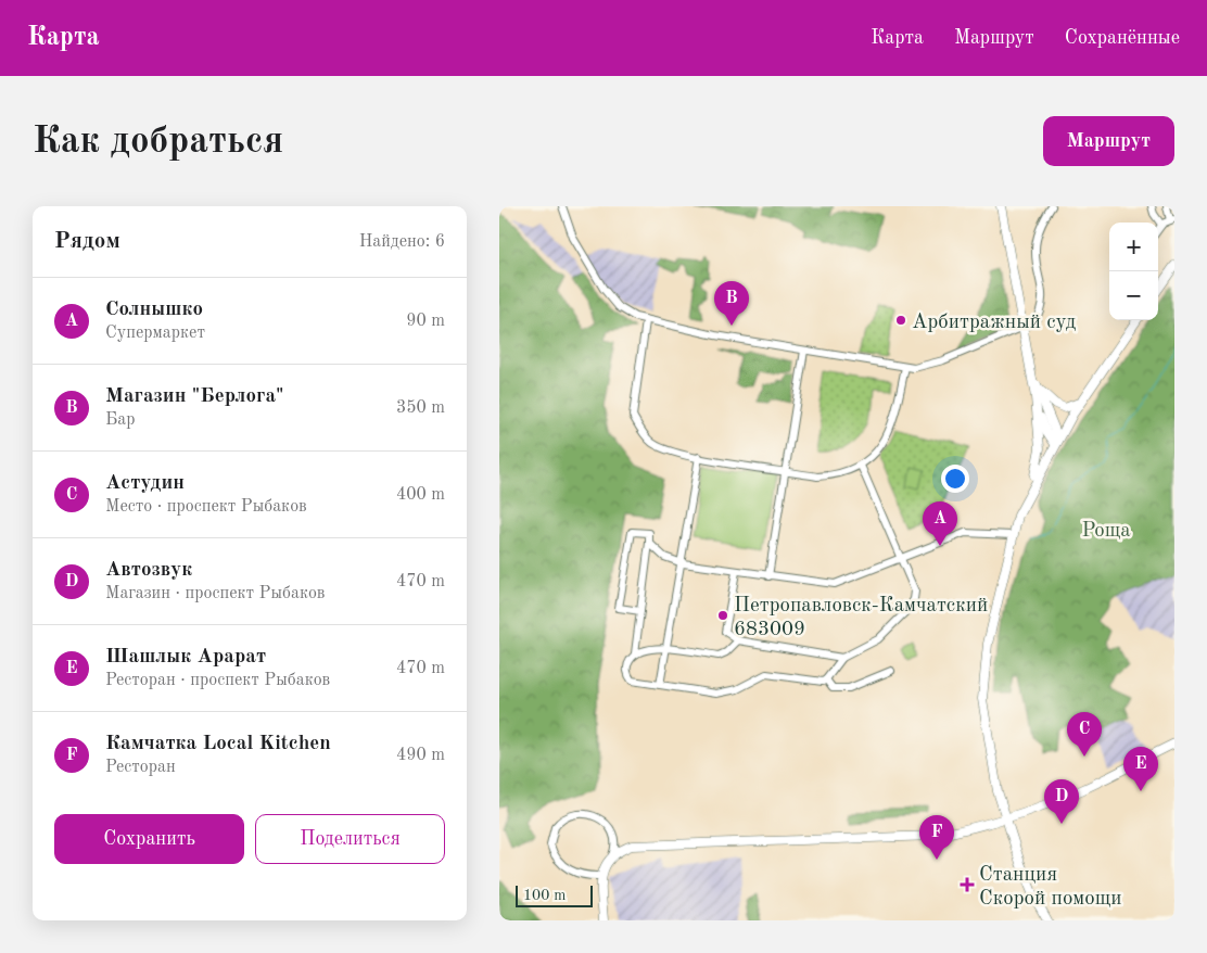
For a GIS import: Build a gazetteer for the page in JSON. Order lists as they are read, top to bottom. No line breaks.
{"parks":["Роща"],"places":{"other":["Арбитражный суд","Петропавловск-Камчатский 683009"],"health":["Станция Скорой помощи"]},"scale_bar":"100 m","page":{"header":"Карта","nav":["Карта","Маршрут","Сохранённые"],"buttons":["Маршрут",["Сохранить","Поделиться"]],"title":"Как добраться","heading":["Рядом","Найдено: 6"],"map_buttons":["+","−"],"list":[{"mark":"A","name":"Солнышко","note":"Супермаркет","value":"90 m"},{"mark":"B","name":"Магазин \"Берлога\"","note":"Бар","value":"350 m"},{"mark":"C","name":"Астудин","note":"Место · проспект Рыбаков","value":"400 m"},{"mark":"D","name":"Автозвук","note":"Магазин · проспект Рыбаков","value":"470 m"},{"mark":"E","name":"Шашлык Арарат","note":"Ресторан · проспект Рыбаков","value":"470 m"},{"mark":"F","name":"Камчатка Local Kitchen","note":"Ресторан","value":"490 m"}],"pins":["B","A","C","E","D","F"],"scale":"100 m"}}
